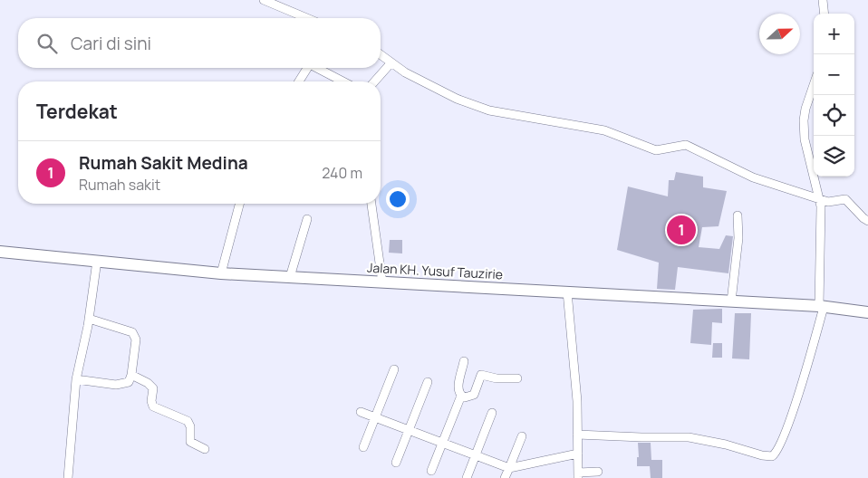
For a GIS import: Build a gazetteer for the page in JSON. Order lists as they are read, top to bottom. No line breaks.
{"streets":{"main road":["Jalan KH. Yusuf Tauzirie"]},"north":"right","page":{"map_buttons":["+","−"],"search":"Cari di sini","heading":"Terdekat","list":[{"mark":"1","name":"Rumah Sakit Medina","note":"Rumah sakit","value":"240 m"}],"pins":"1"}}
